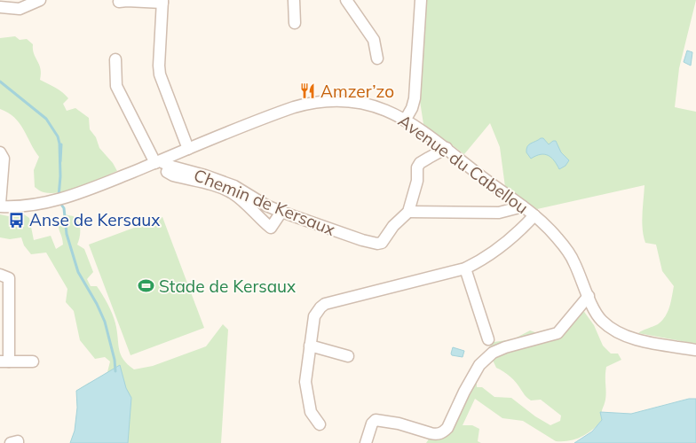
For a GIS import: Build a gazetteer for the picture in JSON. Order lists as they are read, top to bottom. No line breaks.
{"streets":{"street":["Avenue du Cabellou","Chemin de Kersaux"]},"crossings":[["Avenue du Cabellou","Chemin de Kersaux"]],"places":{"restaurant":["Amzer’zo"],"bus stop":["Anse de Kersaux"],"sports":["Stade de Kersaux"]}}
